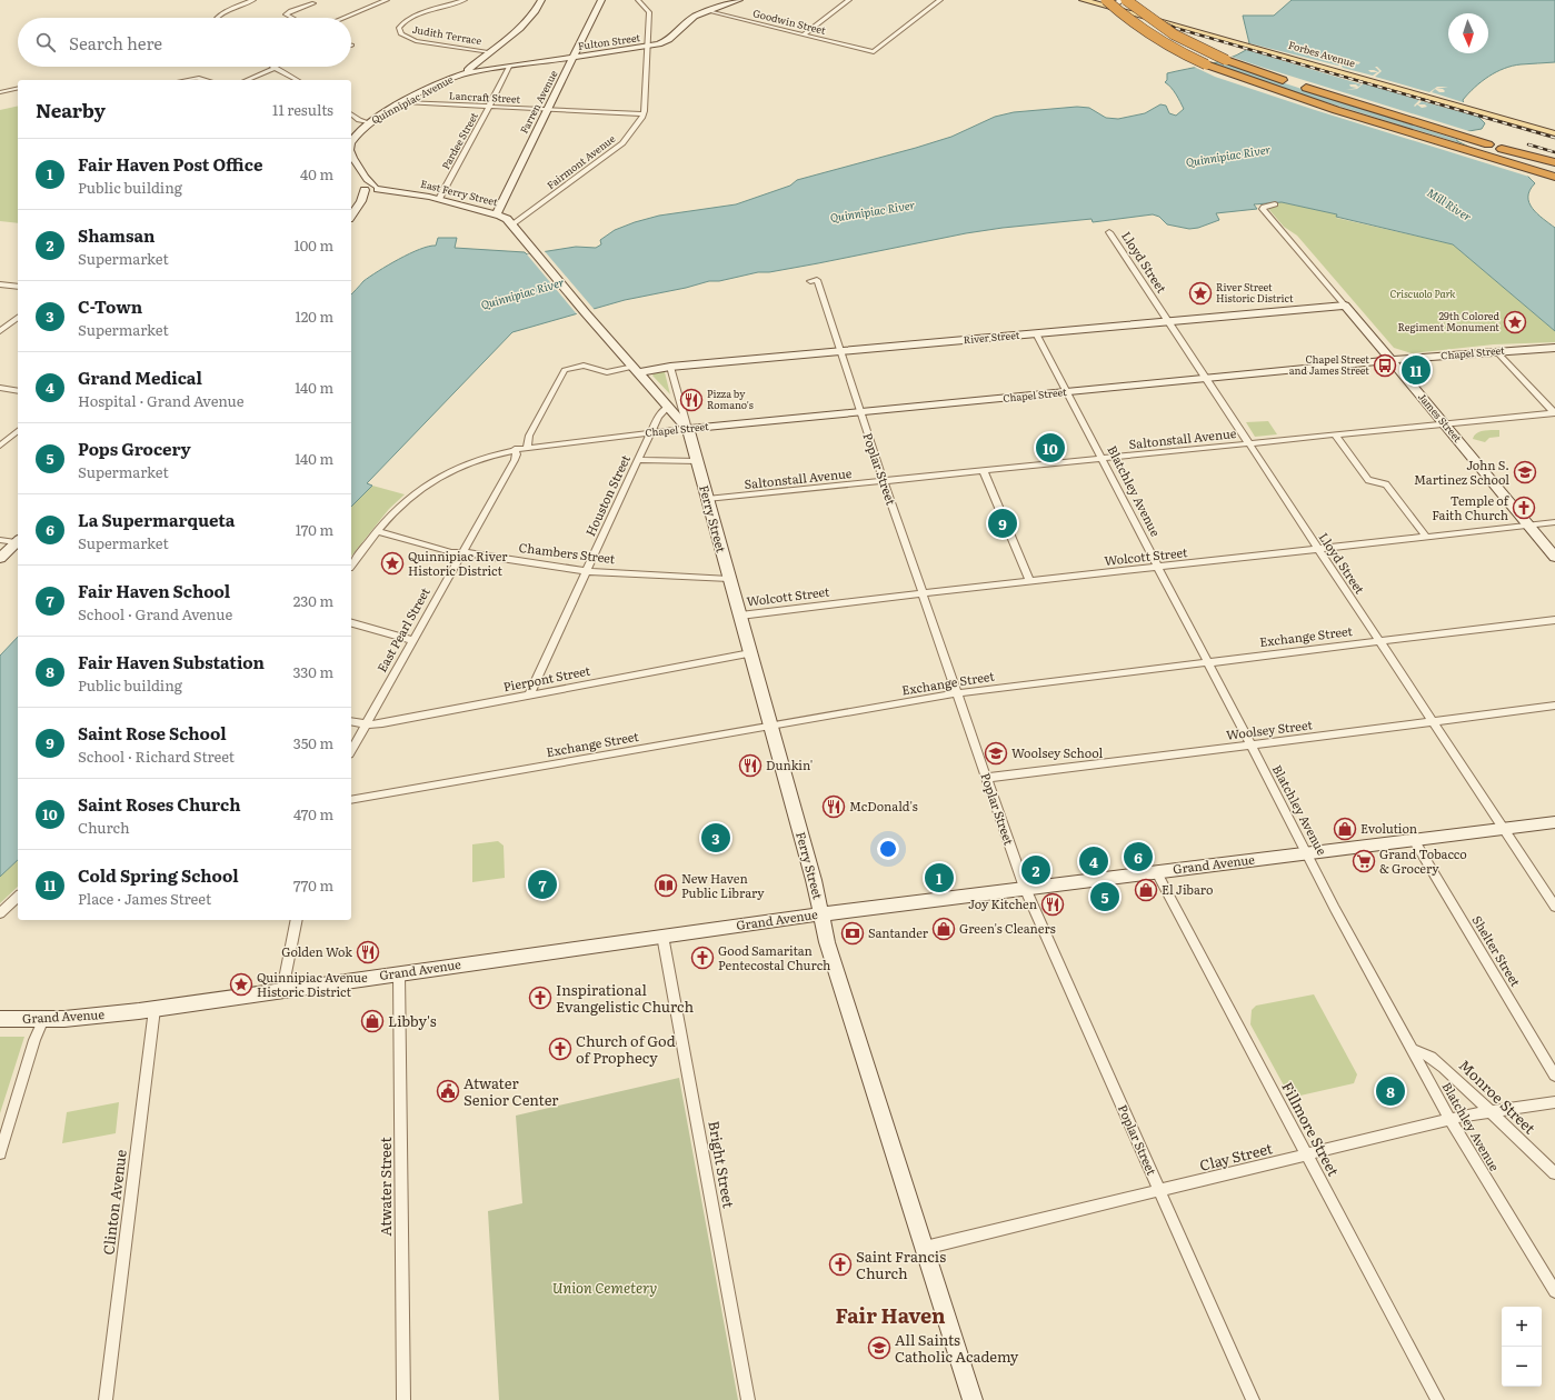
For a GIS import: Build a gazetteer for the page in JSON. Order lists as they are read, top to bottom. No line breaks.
{"streets":{"main road":["Fulton Street","Forbes Avenue","Quinnipiac Avenue","Farren Avenue","East Ferry Street","River Street","Chapel Street","James Street","Ferry Street","Grand Avenue"],"street":["Goodwin Street","Judith Terrace","Lancraft Street","Pardee Street","Fairmont Avenue","Lloyd Street","Saltonstall Avenue","Poplar Street","Blatchley Avenue","Houston Street","Chambers Street","Wolcott Street","East Pearl Street","Exchange Street","Pierpont Street","Woolsey Street","Shelter Street","Monroe Street","Fillmore Street","Clay Street","Bright Street","Atwater Street","Clinton Avenue"]},"crossings":[["Goodwin Street","Fulton Street"],["Judith Terrace","Quinnipiac Avenue"],["Fulton Street","Quinnipiac Avenue"],["Fulton Street","Farren Avenue"],["Fulton Street","Pardee Street"],["Lancraft Street","Quinnipiac Avenue"],["Lancraft Street","Farren Avenue"],["Lancraft Street","Pardee Street"],["Lancraft Street","Fairmont Avenue"],["Quinnipiac Avenue","East Ferry Street"],["Farren Avenue","East Ferry Street"],["Pardee Street","East Ferry Street"],["Fairmont Avenue","East Ferry Street"],["East Ferry Street","Ferry Street"],["Lloyd Street","River Street"],["Lloyd Street","Chapel Street"],["Lloyd Street","Saltonstall Avenue"],["Lloyd Street","Wolcott Street"],["Lloyd Street","Exchange Street"],["Lloyd Street","Woolsey Street"],["Lloyd Street","Grand Avenue"],["River Street","James Street"],["River Street","Poplar Street"],["River Street","Blatchley Avenue"],["River Street","Ferry Street"],["Chapel Street","James Street"],["Chapel Street","Poplar Street"],["Chapel Street","Blatchley Avenue"],["Chapel Street","Houston Street"],["Chapel Street","Ferry Street"],["Chapel Street","Chambers Street"],["Chapel Street","East Pearl Street"],["James Street","Saltonstall Avenue"],["James Street","Wolcott Street"],["Saltonstall Avenue","Poplar Street"],["Saltonstall Avenue","Blatchley Avenue"],["Saltonstall Avenue","Ferry Street"],["Poplar Street","Wolcott Street"],["Poplar Street","Exchange Street"],["Poplar Street","Woolsey Street"],["Poplar Street","Grand Avenue"],["Poplar Street","Clay Street"],["Blatchley Avenue","Wolcott Street"],["Blatchley Avenue","Exchange Street"],["Blatchley Avenue","Woolsey Street"],["Blatchley Avenue","Grand Avenue"],["Blatchley Avenue","Monroe Street"],["Blatchley Avenue","Clay Street"],["Houston Street","Ferry Street"],["Houston Street","Chambers Street"],["Houston Street","Pierpont Street"],["Ferry Street","Chambers Street"],["Ferry Street","Wolcott Street"],["Ferry Street","Exchange Street"],["Ferry Street","Pierpont Street"],["Ferry Street","Grand Avenue"],["Ferry Street","Clay Street"],["Chambers Street","East Pearl Street"],["East Pearl Street","Pierpont Street"],["Grand Avenue","Shelter Street"],["Grand Avenue","Fillmore Street"],["Grand Avenue","Bright Street"],["Grand Avenue","Atwater Street"],["Grand Avenue","Clinton Avenue"],["Monroe Street","Clay Street"],["Fillmore Street","Clay Street"]],"districts":["Fair Haven"],"water":["Quinnipiac River","Mill River"],"parks":["Criscuolo Park","Union Cemetery"],"places":{"place":["River Street Historic District","29th Colored Regiment Monument","Quinnipiac River Historic District","Quinnipiac Avenue Historic District"],"bus stop":["Chapel Street and James Street"],"restaurant":["Pizza by Romano's","Dunkin'","McDonald's","Joy Kitchen","Golden Wok"],"school or university":["John S. Martinez School","Woolsey School","All Saints Catholic Academy"],"church":["Temple of Faith Church","Good Samaritan Pentecostal Church","Inspirational Evangelistic Church","Church of God of Prophecy","Saint Francis Church"],"shop":["Evolution","El Jibaro","Green's Cleaners","Libby's"],"supermarket":["Grand Tobacco & Grocery"],"library":["New Haven Public Library"],"bank":["Santander"],"public building":["Atwater Senior Center"]},"north":"bottom","page":{"search":"Search here","heading":["Nearby","11 results"],"list":[{"mark":"1","name":"Fair Haven Post Office","note":"Public building","value":"40 m"},{"mark":"2","name":"Shamsan","note":"Supermarket","value":"100 m"},{"mark":"3","name":"C-Town","note":"Supermarket","value":"120 m"},{"mark":"4","name":"Grand Medical","note":"Hospital · Grand Avenue","value":"140 m"},{"mark":"5","name":"Pops Grocery","note":"Supermarket","value":"140 m"},{"mark":"6","name":"La Supermarqueta","note":"Supermarket","value":"170 m"},{"mark":"7","name":"Fair Haven School","note":"School · Grand Avenue","value":"230 m"},{"mark":"8","name":"Fair Haven Substation","note":"Public building","value":"330 m"},{"mark":"9","name":"Saint Rose School","note":"School · Richard Street","value":"350 m"},{"mark":"10","name":"Saint Roses Church","note":"Church","value":"470 m"},{"mark":"11","name":"Cold Spring School","note":"Place · James Street","value":"770 m"}],"pins":["11","10","9","3","6","4","2","1","7","5","8"],"map_buttons":["+","−"]}}
